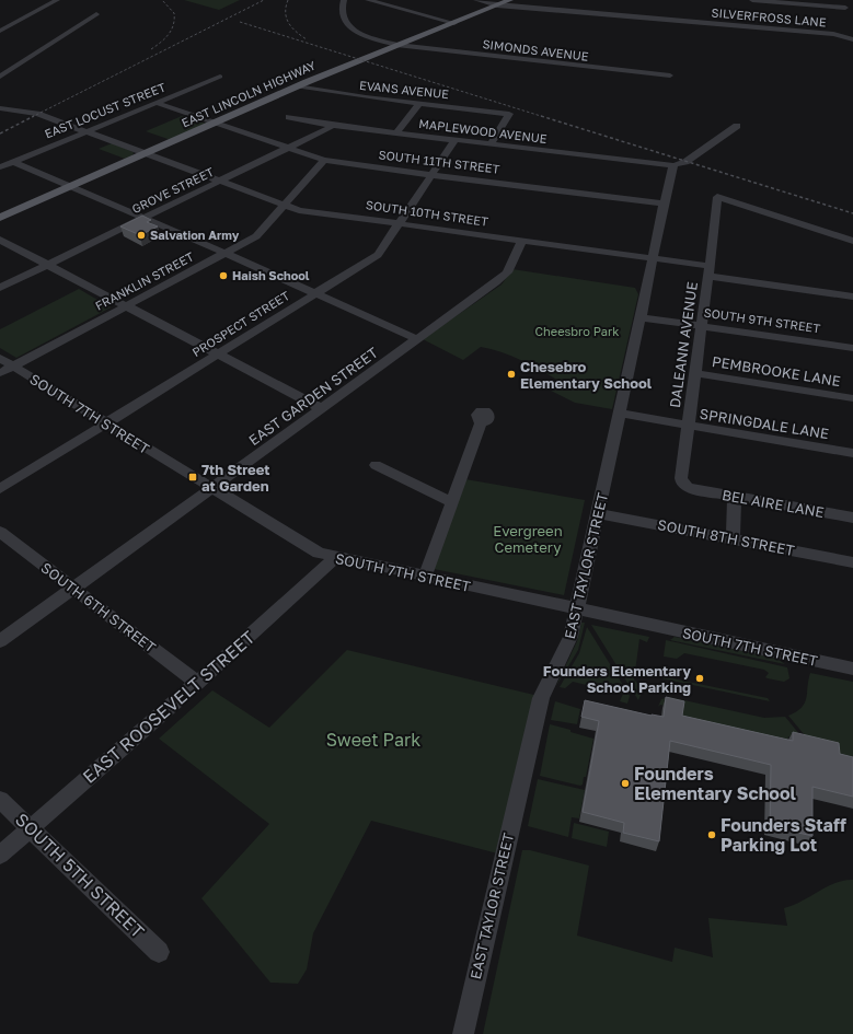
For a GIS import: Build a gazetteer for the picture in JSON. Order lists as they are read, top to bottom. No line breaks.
{"streets":{"main road":["EAST LINCOLN HIGHWAY"],"street":["SILVERFROSS LANE","SIMONDS AVENUE","EVANS AVENUE","EAST LOCUST STREET","MAPLEWOOD AVENUE","SOUTH 11TH STREET","GROVE STREET","SOUTH 10TH STREET","FRANKLIN STREET","SOUTH 9TH STREET","PROSPECT STREET","DALEANN AVENUE","PEMBROOKE LANE","EAST GARDEN STREET","SOUTH 7TH STREET","SPRINGDALE LANE","BEL AIRE LANE","SOUTH 8TH STREET","EAST TAYLOR STREET","SOUTH 6TH STREET","EAST ROOSEVELT STREET","SOUTH 5TH STREET"]},"crossings":[["SILVERFROSS LANE","EAST LINCOLN HIGHWAY"],["SIMONDS AVENUE","EAST LINCOLN HIGHWAY"],["EVANS AVENUE","EAST LINCOLN HIGHWAY"],["EVANS AVENUE","MAPLEWOOD AVENUE"],["EAST LINCOLN HIGHWAY","SOUTH 11TH STREET"],["EAST LINCOLN HIGHWAY","SOUTH 10TH STREET"],["EAST LOCUST STREET","SOUTH 11TH STREET"],["EAST LOCUST STREET","SOUTH 10TH STREET"],["MAPLEWOOD AVENUE","GROVE STREET"],["MAPLEWOOD AVENUE","PROSPECT STREET"],["MAPLEWOOD AVENUE","EAST TAYLOR STREET"],["SOUTH 11TH STREET","GROVE STREET"],["SOUTH 11TH STREET","FRANKLIN STREET"],["SOUTH 11TH STREET","PROSPECT STREET"],["SOUTH 11TH STREET","EAST TAYLOR STREET"],["GROVE STREET","SOUTH 10TH STREET"],["SOUTH 10TH STREET","FRANKLIN STREET"],["SOUTH 10TH STREET","PROSPECT STREET"],["SOUTH 10TH STREET","DALEANN AVENUE"],["SOUTH 10TH STREET","EAST GARDEN STREET"],["SOUTH 10TH STREET","EAST TAYLOR STREET"],["FRANKLIN STREET","SOUTH 7TH STREET"],["SOUTH 9TH STREET","DALEANN AVENUE"],["SOUTH 9TH STREET","EAST TAYLOR STREET"],["PROSPECT STREET","SOUTH 7TH STREET"],["DALEANN AVENUE","PEMBROOKE LANE"],["DALEANN AVENUE","SPRINGDALE LANE"],["DALEANN AVENUE","BEL AIRE LANE"],["EAST GARDEN STREET","SOUTH 7TH STREET"],["EAST GARDEN STREET","SOUTH 6TH STREET"],["SOUTH 7TH STREET","EAST TAYLOR STREET"],["SOUTH 7TH STREET","EAST ROOSEVELT STREET"],["SPRINGDALE LANE","EAST TAYLOR STREET"],["SOUTH 8TH STREET","EAST TAYLOR STREET"],["SOUTH 6TH STREET","EAST ROOSEVELT STREET"],["EAST ROOSEVELT STREET","SOUTH 5TH STREET"]],"parks":["Cheesbro Park","Evergreen Cemetery","Sweet Park"],"places":{"other":["Salvation Army","Haish School","Chesebro Elementary School","Founders Elementary School Parking","Founders Elementary School","Founders Staff Parking Lot"],"transit":["7th Street at Garden"]}}
